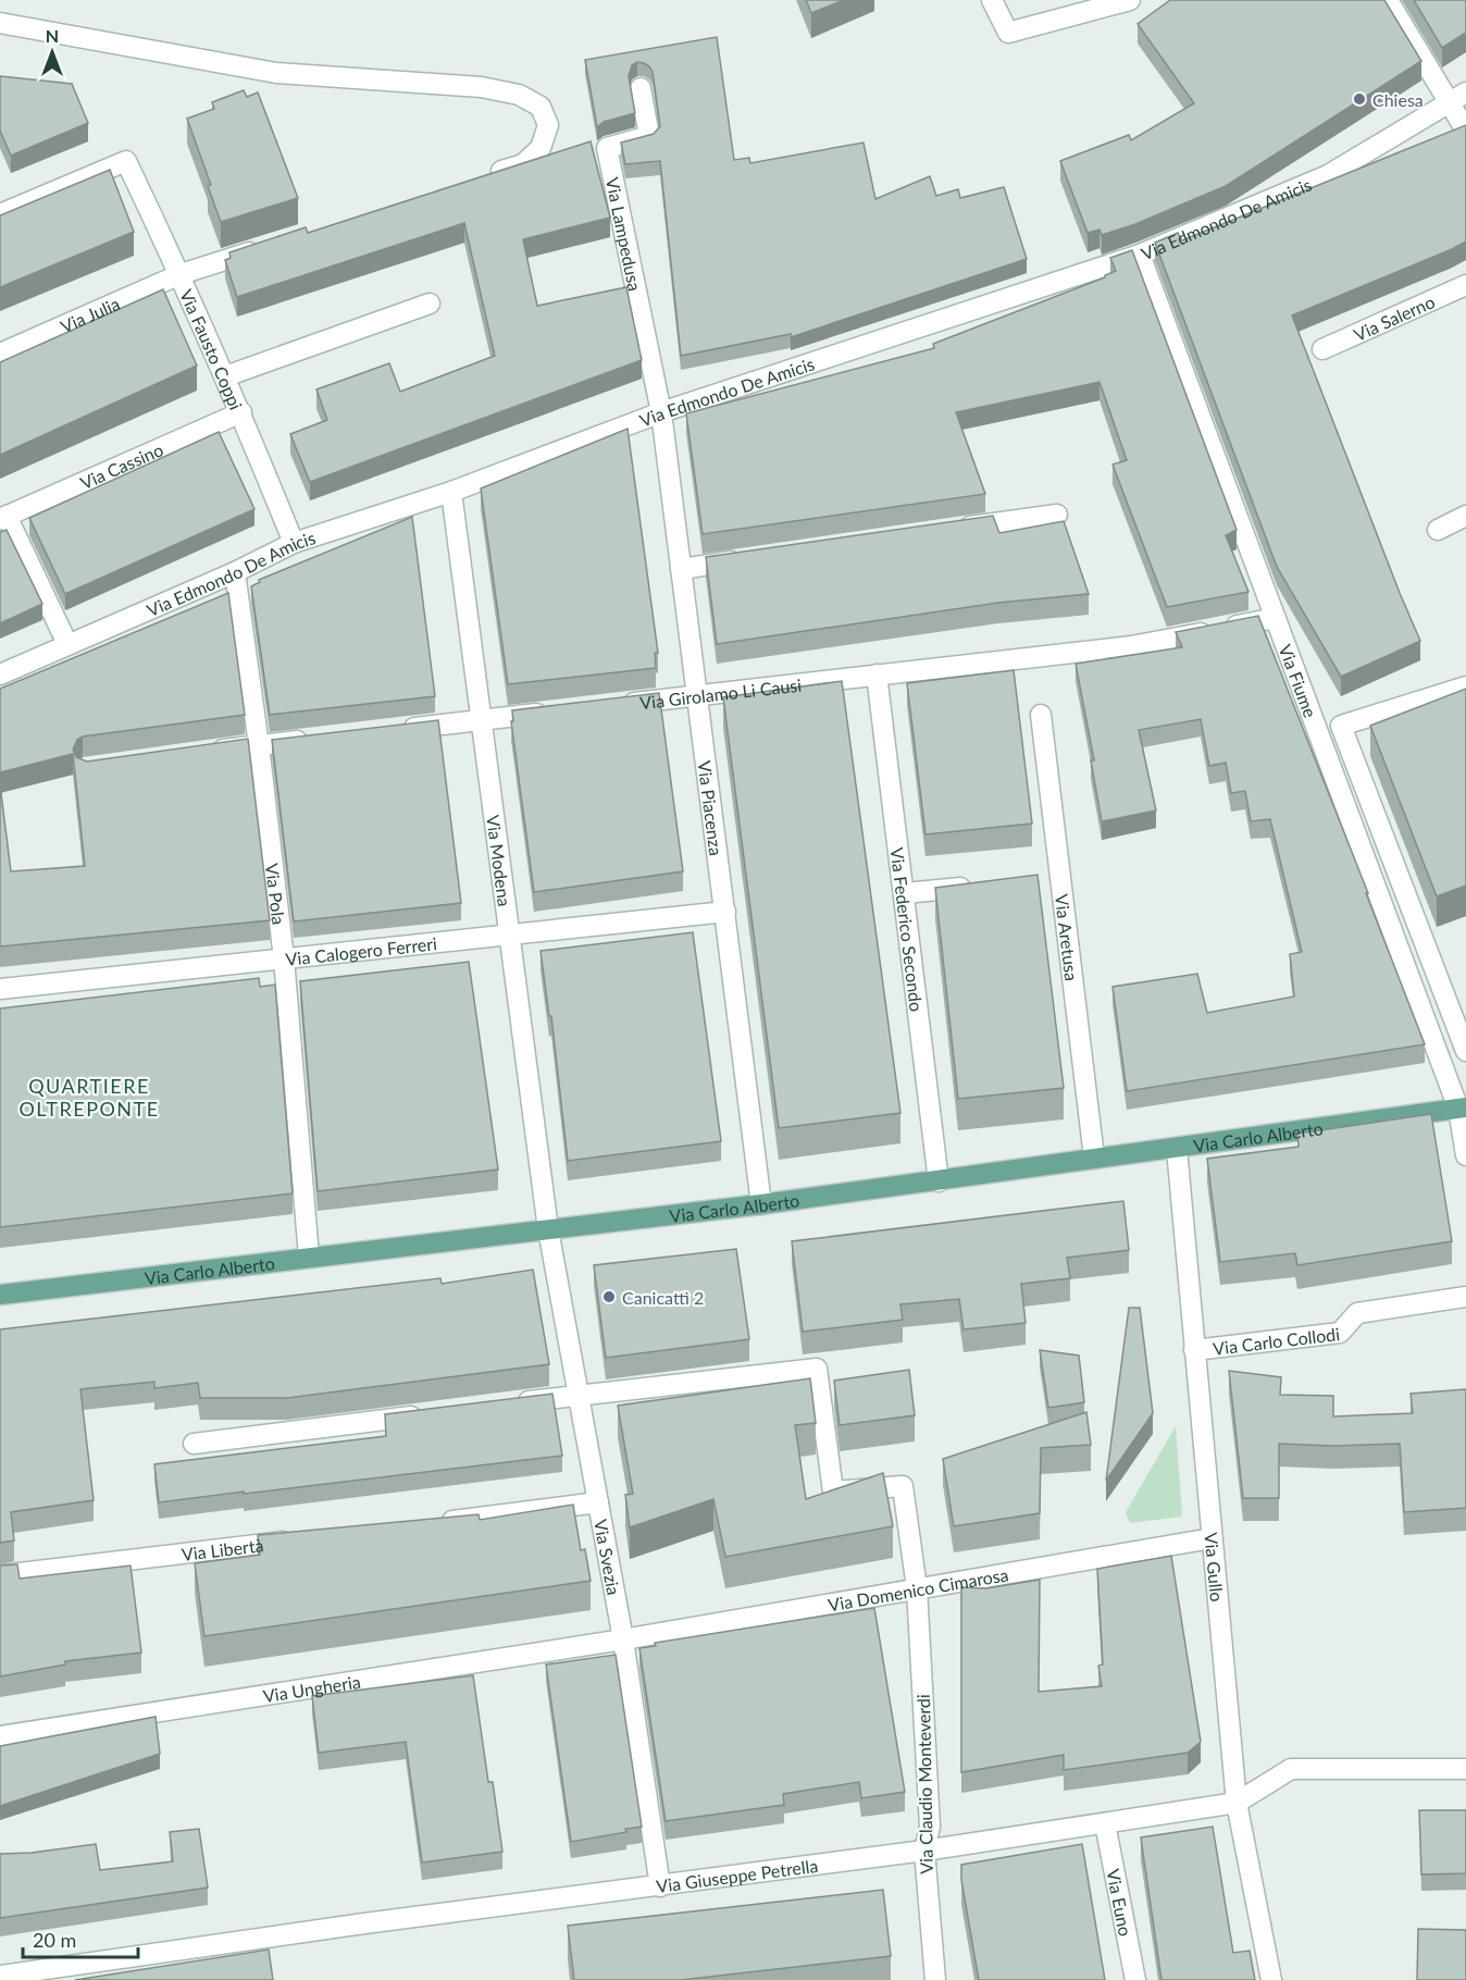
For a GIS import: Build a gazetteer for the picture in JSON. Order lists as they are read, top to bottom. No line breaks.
{"streets":{"main road":["Via Carlo Alberto"],"street":["Via Edmondo De Amicis","Via Lampedusa","Via Julia","Via Salerno","Via Fausto Coppi","Via Cassino","Via Fiume","Via Girolamo Li Causi","Via Piacenza","Via Modena","Via Pola","Via Federico Secondo","Via Aretusa","Via Calogero Ferreri","Via Carlo Collodi","Via Libertà","Via Svezia","Via Gullo","Via Domenico Cimarosa","Via Ungheria","Via Claudio Monteverdi","Via Giuseppe Petrella","Via Euno"]},"crossings":[["Via Edmondo De Amicis","Via Lampedusa"],["Via Edmondo De Amicis","Via Fausto Coppi"],["Via Edmondo De Amicis","Via Fiume"],["Via Edmondo De Amicis","Via Piacenza"],["Via Edmondo De Amicis","Via Modena"],["Via Edmondo De Amicis","Via Pola"],["Via Lampedusa","Via Piacenza"],["Via Julia","Via Fausto Coppi"],["Via Fausto Coppi","Via Cassino"],["Via Fiume","Via Girolamo Li Causi"],["Via Fiume","Via Carlo Alberto"],["Via Girolamo Li Causi","Via Piacenza"],["Via Girolamo Li Causi","Via Federico Secondo"],["Via Piacenza","Via Calogero Ferreri"],["Via Piacenza","Via Carlo Alberto"],["Via Modena","Via Calogero Ferreri"],["Via Modena","Via Carlo Alberto"],["Via Modena","Via Svezia"],["Via Pola","Via Calogero Ferreri"],["Via Pola","Via Carlo Alberto"],["Via Federico Secondo","Via Carlo Alberto"],["Via Aretusa","Via Carlo Alberto"],["Via Carlo Alberto","Via Svezia"],["Via Carlo Alberto","Via Gullo"],["Via Carlo Collodi","Via Gullo"],["Via Svezia","Via Domenico Cimarosa"],["Via Svezia","Via Ungheria"],["Via Svezia","Via Claudio Monteverdi"],["Via Svezia","Via Giuseppe Petrella"],["Via Gullo","Via Domenico Cimarosa"],["Via Gullo","Via Giuseppe Petrella"],["Via Domenico Cimarosa","Via Ungheria"],["Via Domenico Cimarosa","Via Claudio Monteverdi"],["Via Claudio Monteverdi","Via Giuseppe Petrella"],["Via Giuseppe Petrella","Via Euno"]],"districts":["QUARTIERE OLTREPONTE"],"places":["Chiesa","Canicattì 2"],"scale_bar":"20 m","north":"top"}
